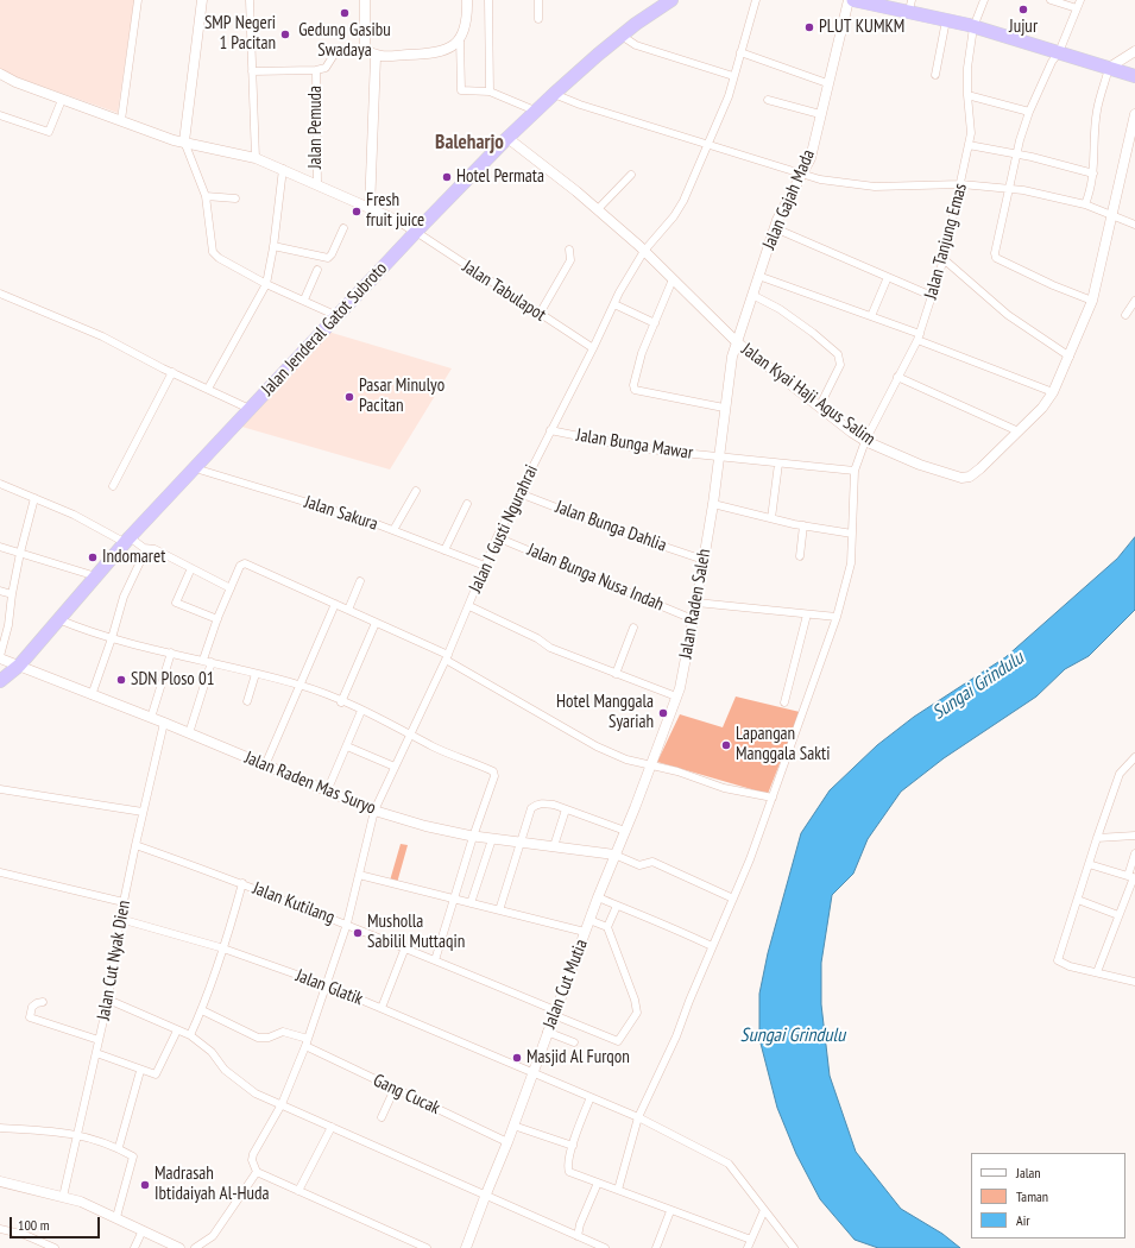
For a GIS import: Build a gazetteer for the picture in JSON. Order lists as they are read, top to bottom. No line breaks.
{"streets":{"highway":["Jalan Jenderal Gatot Subroto"],"street":["Jalan Pemuda","Jalan Gajah Mada","Jalan Tanjung Emas","Jalan Tabulapot","Jalan Kyai Haji Agus Salim","Jalan Bunga Mawar","Jalan Sakura","Jalan Bunga Dahlia","Jalan I Gusti Ngurahrai","Jalan Bunga Nusa Indah","Jalan Raden Saleh","Jalan Raden Mas Suryo","Jalan Kutilang","Jalan Cut Nyak Dien","Jalan Cut Mutia","Jalan Glatik","Gang Cucak"]},"crossings":[["Jalan Gajah Mada","Jalan Kyai Haji Agus Salim"],["Jalan Gajah Mada","Jalan Raden Saleh"],["Jalan Tanjung Emas","Jalan Kyai Haji Agus Salim"],["Jalan Tanjung Emas","Jalan Bunga Mawar"],["Jalan Tanjung Emas","Jalan Glatik"],["Jalan Tabulapot","Jalan Jenderal Gatot Subroto"],["Jalan Tabulapot","Jalan I Gusti Ngurahrai"],["Jalan Jenderal Gatot Subroto","Jalan Kyai Haji Agus Salim"],["Jalan Jenderal Gatot Subroto","Jalan Sakura"],["Jalan Jenderal Gatot Subroto","Jalan Raden Mas Suryo"],["Jalan Kyai Haji Agus Salim","Jalan I Gusti Ngurahrai"],["Jalan Kyai Haji Agus Salim","Jalan Raden Saleh"],["Jalan Bunga Mawar","Jalan I Gusti Ngurahrai"],["Jalan Bunga Mawar","Jalan Raden Saleh"],["Jalan Sakura","Jalan I Gusti Ngurahrai"],["Jalan Bunga Dahlia","Jalan I Gusti Ngurahrai"],["Jalan Bunga Dahlia","Jalan Raden Saleh"],["Jalan I Gusti Ngurahrai","Jalan Bunga Nusa Indah"],["Jalan I Gusti Ngurahrai","Jalan Raden Mas Suryo"],["Jalan I Gusti Ngurahrai","Jalan Kutilang"],["Jalan I Gusti Ngurahrai","Jalan Glatik"],["Jalan I Gusti Ngurahrai","Gang Cucak"],["Jalan Bunga Nusa Indah","Jalan Raden Saleh"],["Jalan Raden Saleh","Jalan Raden Mas Suryo"],["Jalan Raden Saleh","Jalan Cut Mutia"],["Jalan Raden Mas Suryo","Jalan Cut Nyak Dien"],["Jalan Raden Mas Suryo","Jalan Cut Mutia"],["Jalan Kutilang","Jalan Cut Nyak Dien"],["Jalan Kutilang","Jalan Cut Mutia"],["Jalan Cut Nyak Dien","Jalan Glatik"],["Jalan Cut Mutia","Jalan Glatik"],["Jalan Cut Mutia","Gang Cucak"]],"districts":["Baleharjo"],"water":["Sungai Grindulu"],"places":["Jujur","Gedung Gasibu Swadaya","PLUT KUMKM","SMP Negeri 1 Pacitan","Hotel Permata","Fresh fruit juice","Pasar Minulyo Pacitan","Indomaret","SDN Ploso 01","Hotel Manggala Syariah","Lapangan Manggala Sakti","Musholla Sabilil Muttaqin","Masjid Al Furqon","Madrasah Ibtidaiyah Al-Huda"],"legend":["Jalan","Taman","Air"],"scale_bar":"100 m"}
